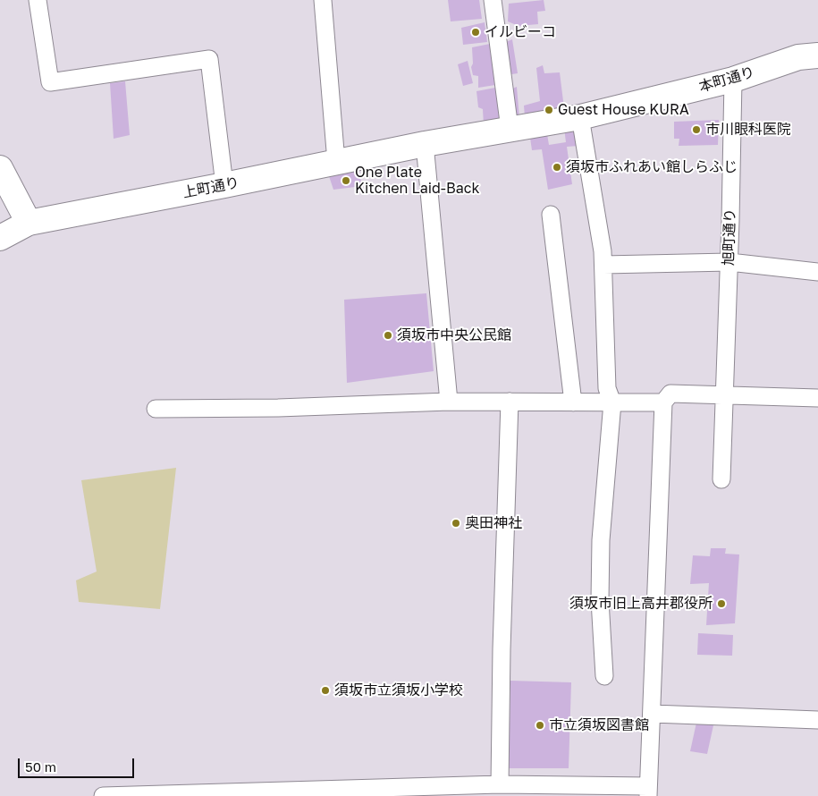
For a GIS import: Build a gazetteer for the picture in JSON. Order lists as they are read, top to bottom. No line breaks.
{"streets":{"main road":["本町通り","上町通り"],"street":["旭町通り"]},"crossings":[["本町通り","上町通り"],["本町通り","旭町通り"]],"places":["イルビーコ","Guest House KURA","市川眼科医院","須坂市ふれあい館しらふじ","One Plate Kitchen Laid-Back","須坂市中央公民館","奥田神社","須坂市旧上高井郡役所","須坂市立須坂小学校","市立須坂図書館"],"scale_bar":"50 m"}
